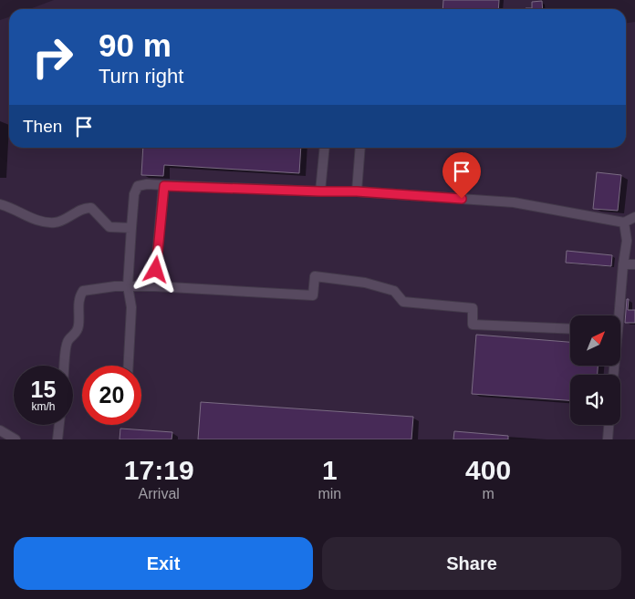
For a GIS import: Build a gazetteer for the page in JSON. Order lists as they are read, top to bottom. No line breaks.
{"north":"top right","page":{"turn":["90 m","Turn right"],"then":"Then","speed":"15 km/h","limit":"20","eta":["17:19","Arrival","1","min","400","m"],"buttons":["Exit","Share"]}}
